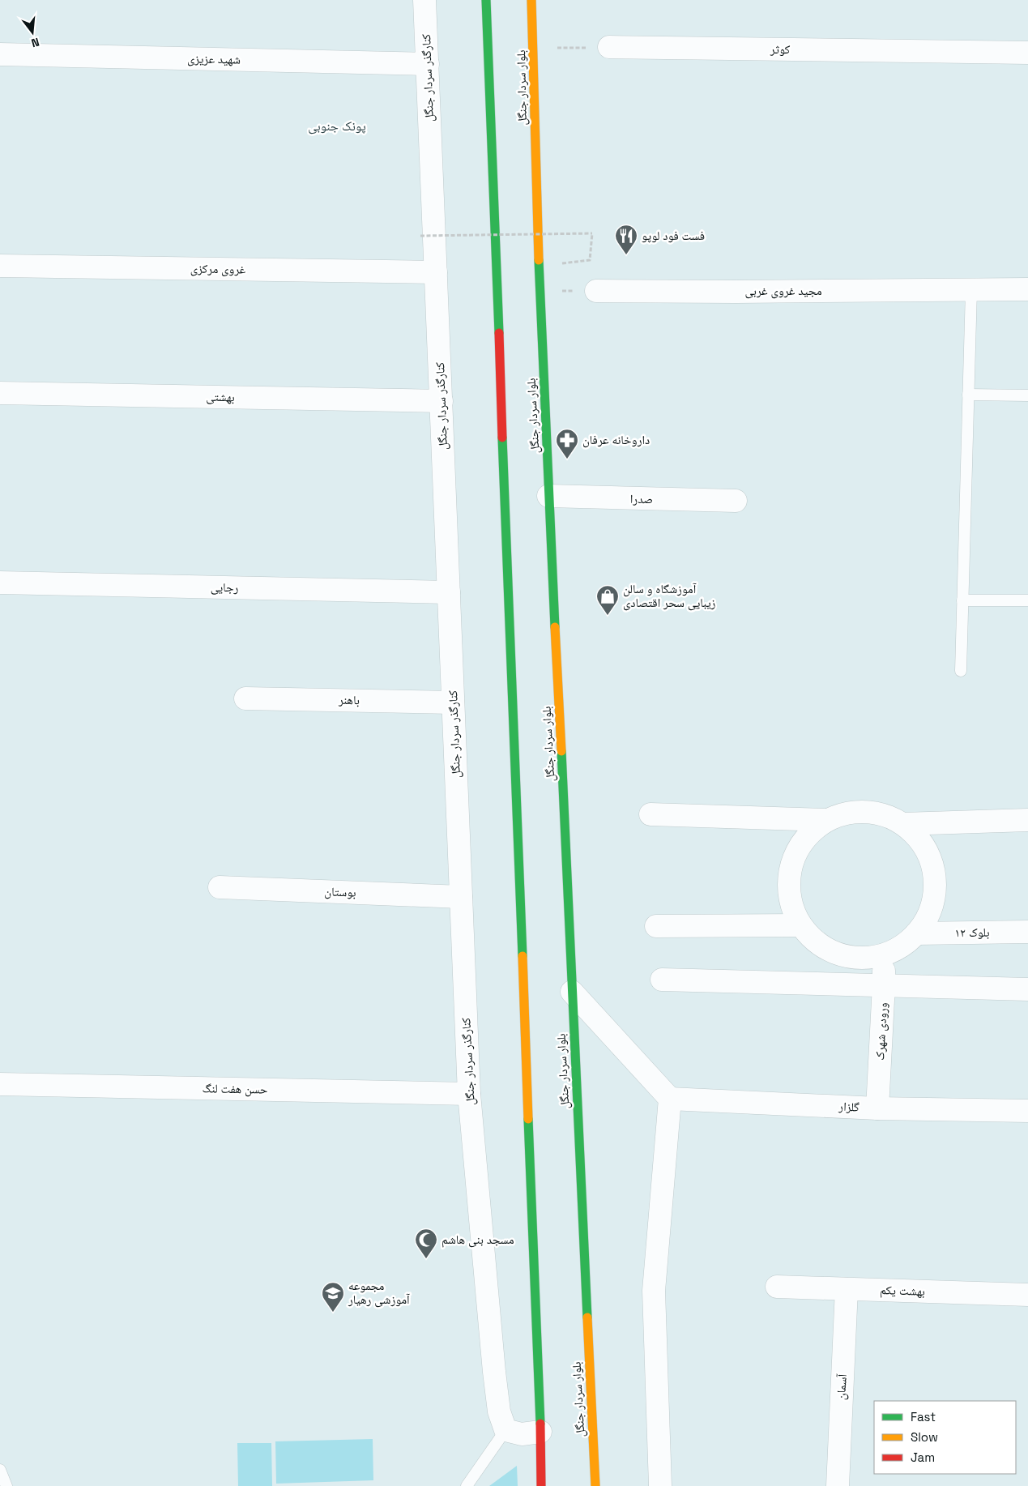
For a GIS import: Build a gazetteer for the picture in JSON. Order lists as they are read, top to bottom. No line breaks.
{"streets":{"main road":["بلوار سردار جنگل"],"street":["کوثر","شهید عزیزی","کنارگذر سردار جنگل","غروی مرکزی","مجید غروی غربی","بهشتی","صدرا","رجایی","باهنر","بوستان","بلوک ۱۲","ورودی شهرک","حسن هفت لنگ","گلزار","بهشت یکم","آسمان"]},"crossings":[["شهید عزیزی","کنارگذر سردار جنگل"],["کنارگذر سردار جنگل","غروی مرکزی"],["کنارگذر سردار جنگل","بهشتی"],["کنارگذر سردار جنگل","رجایی"],["کنارگذر سردار جنگل","باهنر"],["کنارگذر سردار جنگل","بوستان"],["کنارگذر سردار جنگل","حسن هفت لنگ"],["بلوار سردار جنگل","صدرا"],["ورودی شهرک","گلزار"],["بهشت یکم","آسمان"]],"districts":["پونک جنوبی"],"places":{"restaurant":["فست فود لوپو"],"pharmacy":["داروخانه عرفان"],"shop":["آموزشگاه و سالن زیبایی سحر اقتصادی"],"mosque":["مسجد بنی هاشم"],"school or university":["مجموعه آموزشی رهیار"]},"legend":["Fast","Slow","Jam"],"north":"bottom"}
